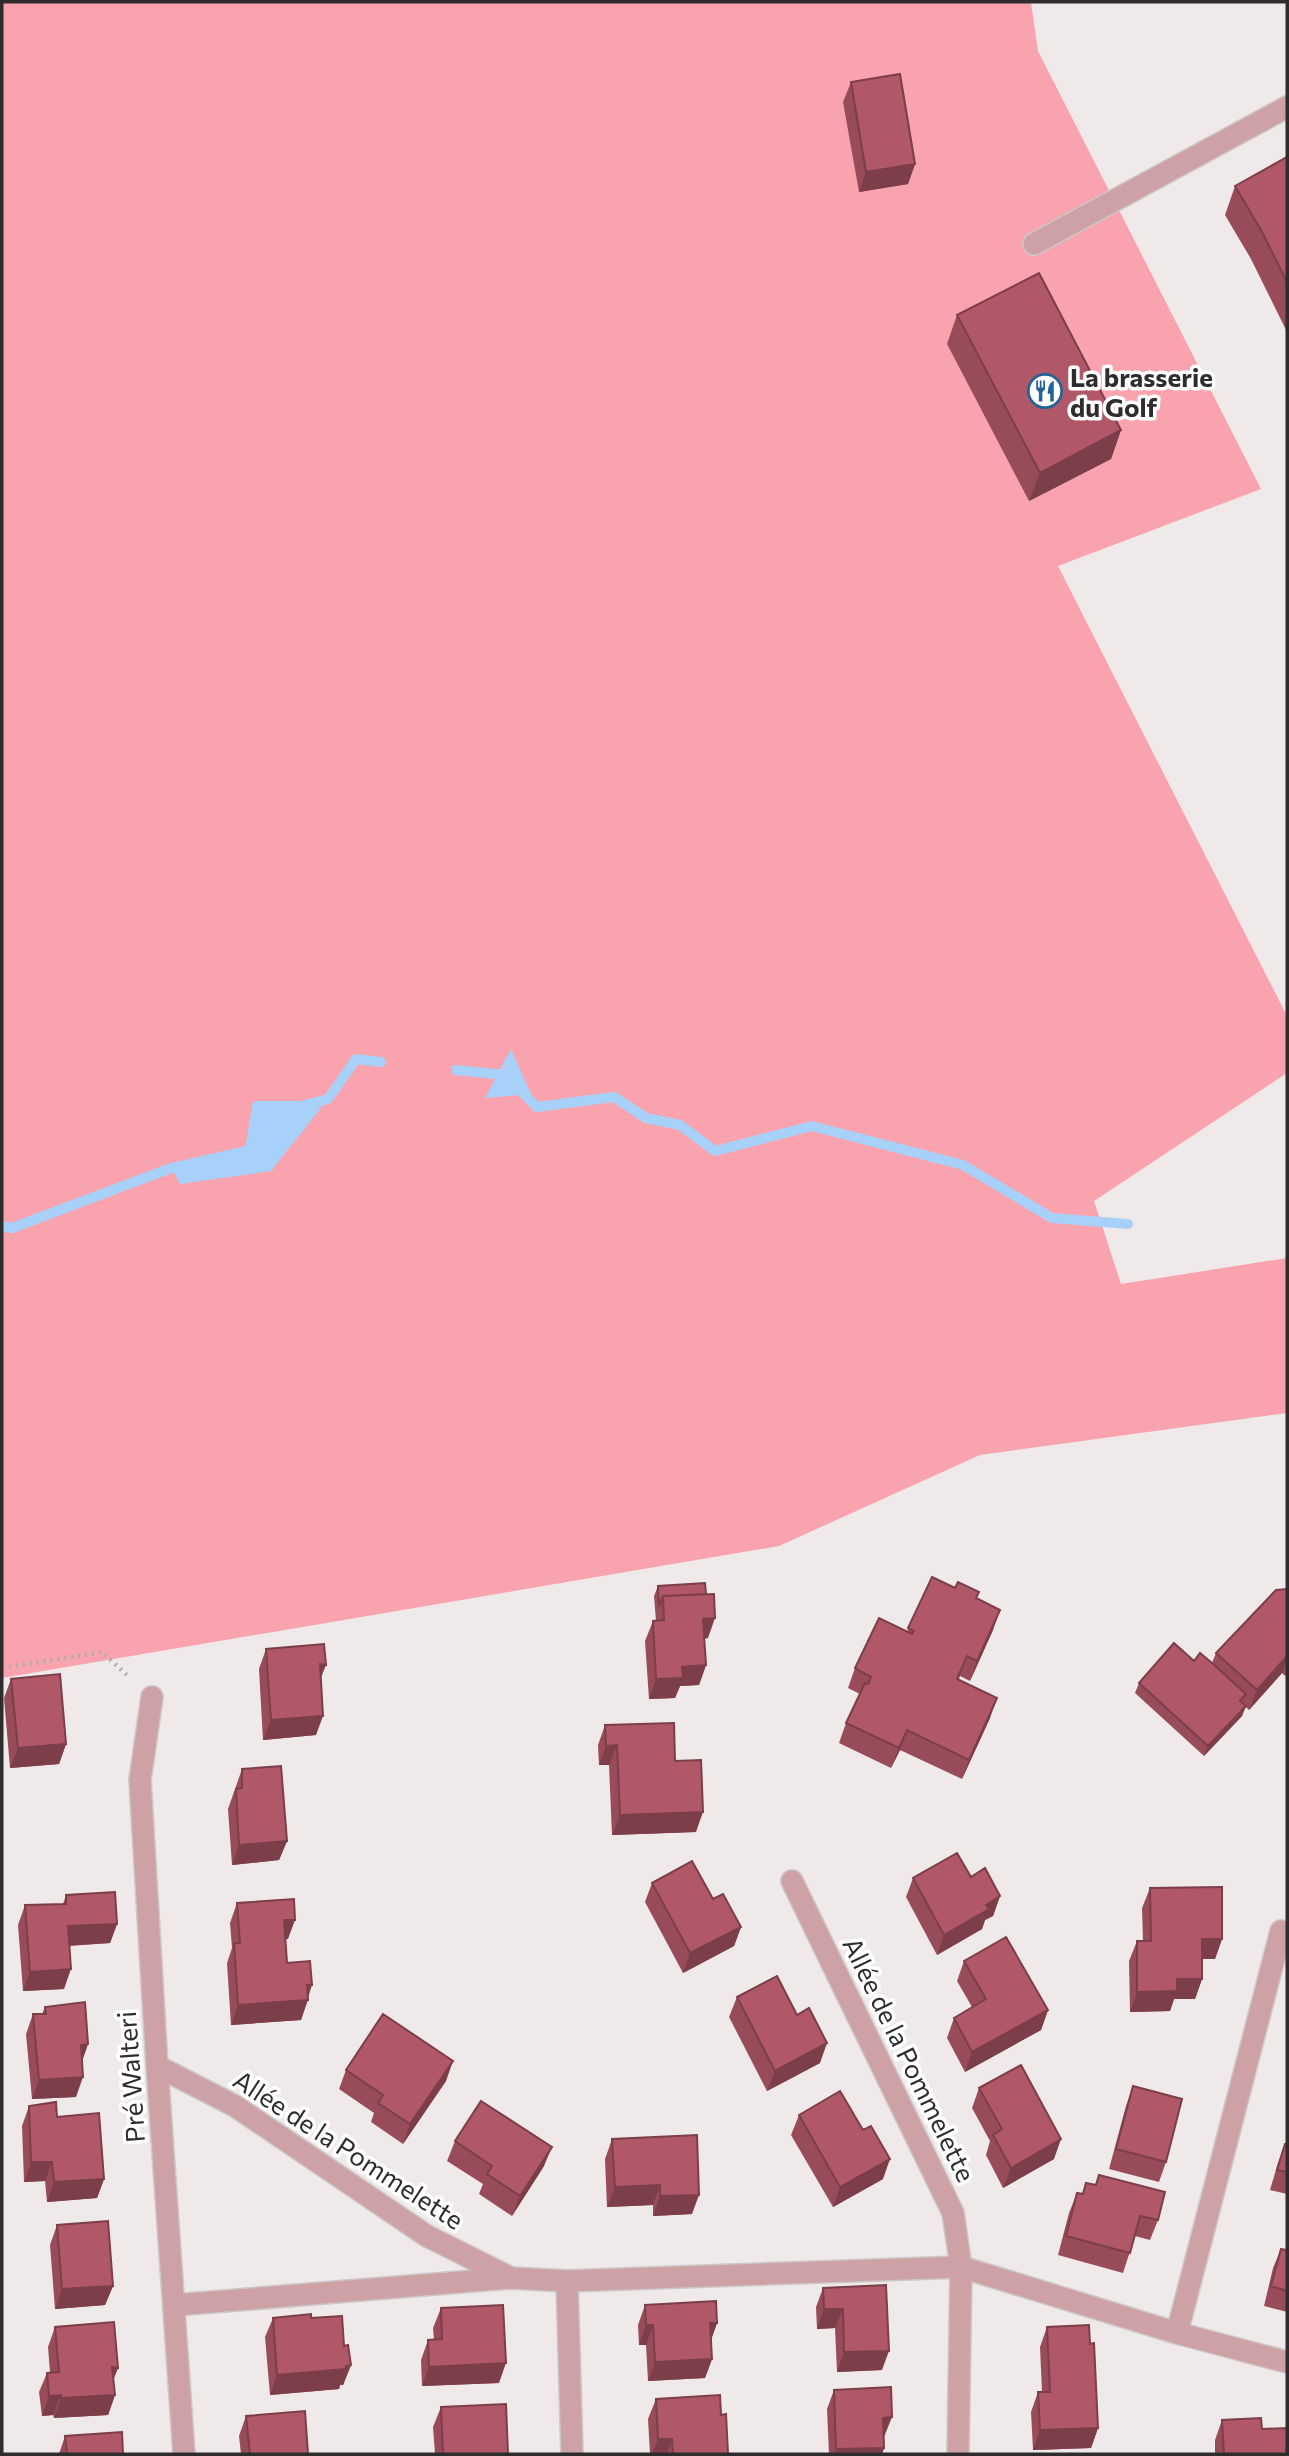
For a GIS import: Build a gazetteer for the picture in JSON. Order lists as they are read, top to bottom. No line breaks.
{"streets":{"street":["Allée de la Pommelette","Pré Walteri"]},"crossings":[["Allée de la Pommelette","Pré Walteri"]],"places":{"restaurant":["La brasserie du Golf"]}}
